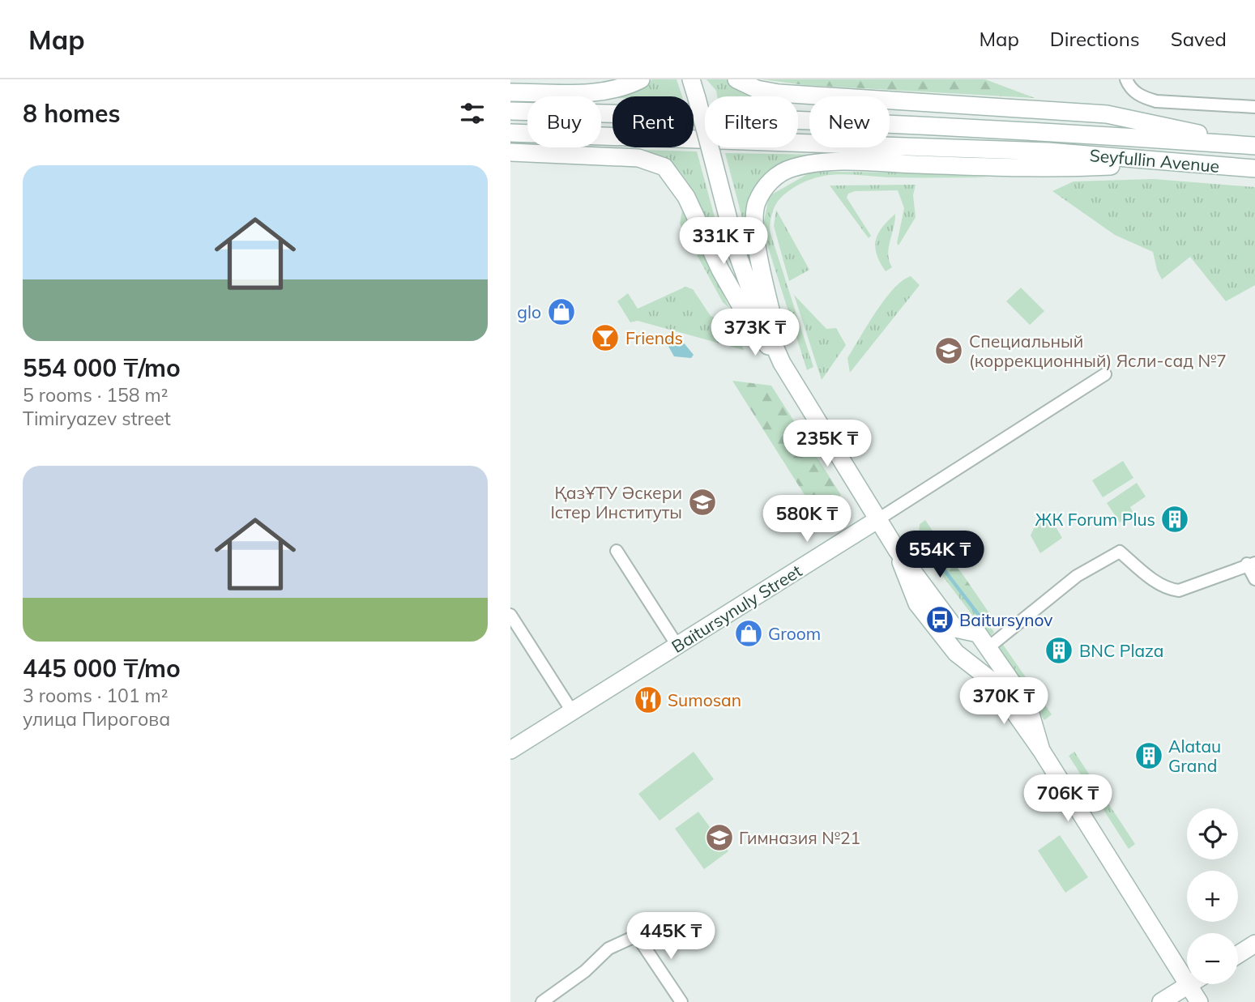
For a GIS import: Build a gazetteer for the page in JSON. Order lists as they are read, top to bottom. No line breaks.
{"streets":{"main road":["Seyfullin Avenue","Baitursynuly Street"]},"places":{"shop":["glo","Groom"],"bar":["Friends"],"school or university":["Специальный (коррекционный) Ясли-сад №7","ҚазҰТУ Әскери Істер Институты","Гимназия №21"],"building":["ЖК Forum Plus","BNC Plaza","Alatau Grand"],"bus stop":["Baitursynov"],"restaurant":["Sumosan"]},"page":{"header":"Map","nav":["Map","Directions","Saved"],"heading":"8 homes","chip":["Buy","Rent","Filters","New"],"list":[{"name":"554 000 ₸/mo","note":"5 rooms · 158 m² · Timiryazev street"},{"name":"445 000 ₸/mo","note":"3 rooms · 101 m² · улица Пирогова"}],"price":["331K ₸","373K ₸","235K ₸","580K ₸","554K ₸","370K ₸","706K ₸","445K ₸"],"map_buttons":["+","−"]}}
